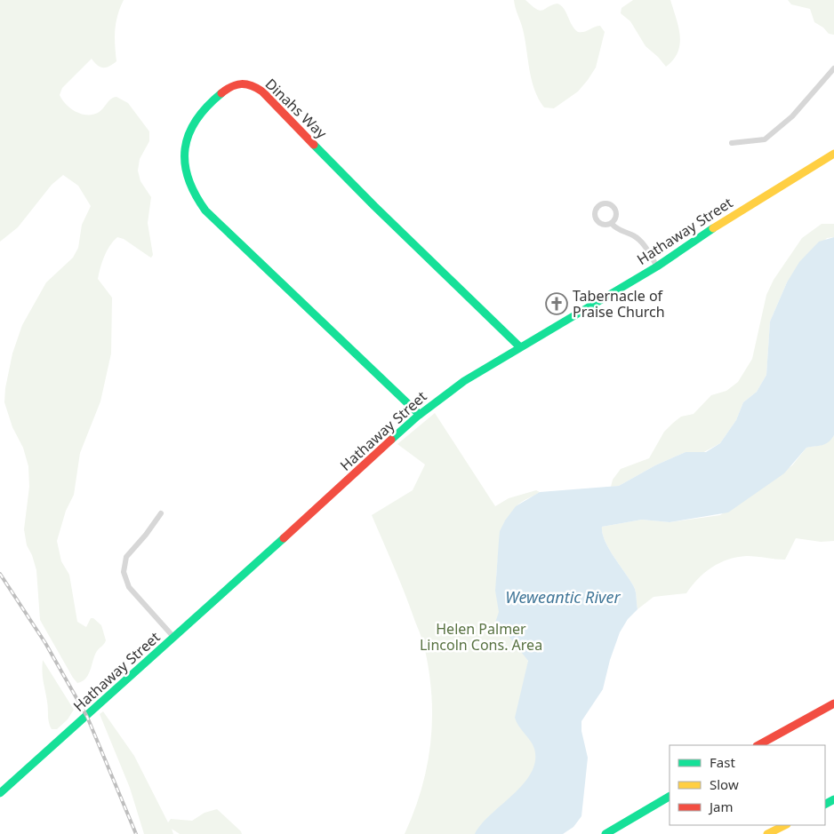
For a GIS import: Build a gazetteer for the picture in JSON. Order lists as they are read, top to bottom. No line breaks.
{"streets":{"main road":["Dinahs Way","Hathaway Street"]},"crossings":[["Dinahs Way","Hathaway Street"]],"water":["Weweantic River"],"parks":["Helen Palmer Lincoln Cons. Area"],"places":{"church":["Tabernacle of Praise Church"]},"legend":["Fast","Slow","Jam"]}
